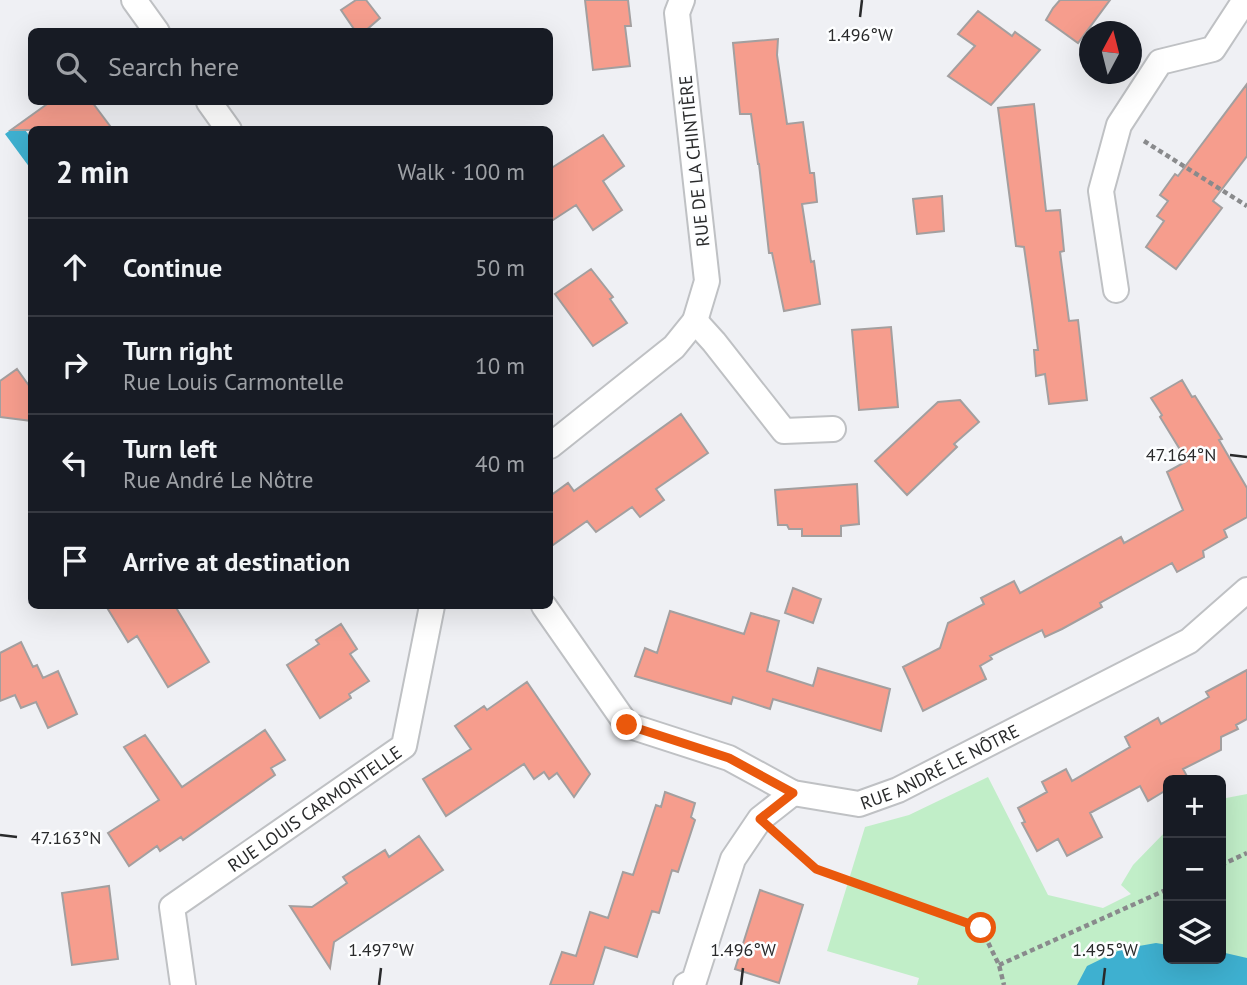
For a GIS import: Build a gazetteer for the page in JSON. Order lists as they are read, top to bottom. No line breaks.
{"streets":{"street":["RUE DE LA CHINTIÈRE","RUE ANDRÉ LE NÔTRE","RUE LOUIS CARMONTELLE"]},"north":"top","page":{"search":"Search here","heading":["2 min","Walk · 100 m"],"list":[["Continue","50 m"],["Turn right","Rue Louis Carmontelle","10 m"],["Turn left","Rue André Le Nôtre","40 m"],"Arrive at destination"],"map_buttons":["+","−"]},"coordinates":["1.496°W","47.164°N","47.163°N","1.497°W","1.495°W"]}
